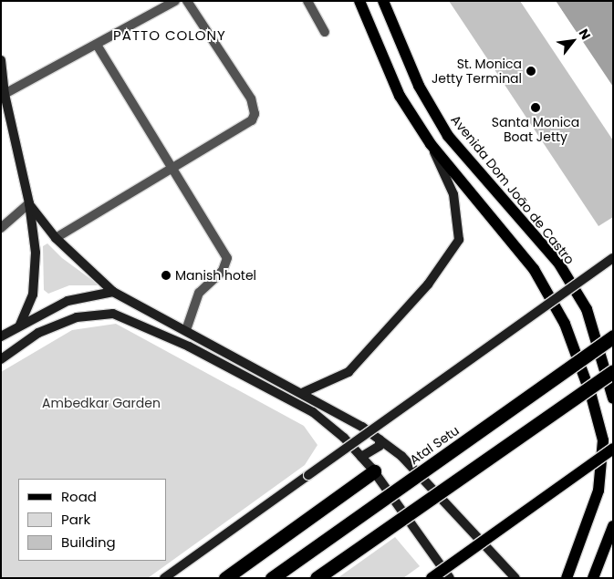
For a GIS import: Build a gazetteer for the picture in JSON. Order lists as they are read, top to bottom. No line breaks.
{"streets":{"highway":["Atal Setu"],"main road":["Avenida Dom João de Castro"]},"districts":["PATTO COLONY"],"parks":["Ambedkar Garden"],"places":["St. Monica Jetty Terminal","Santa Monica Boat Jetty","Manish hotel"],"legend":["Road","Park","Building"],"north":"top right"}
